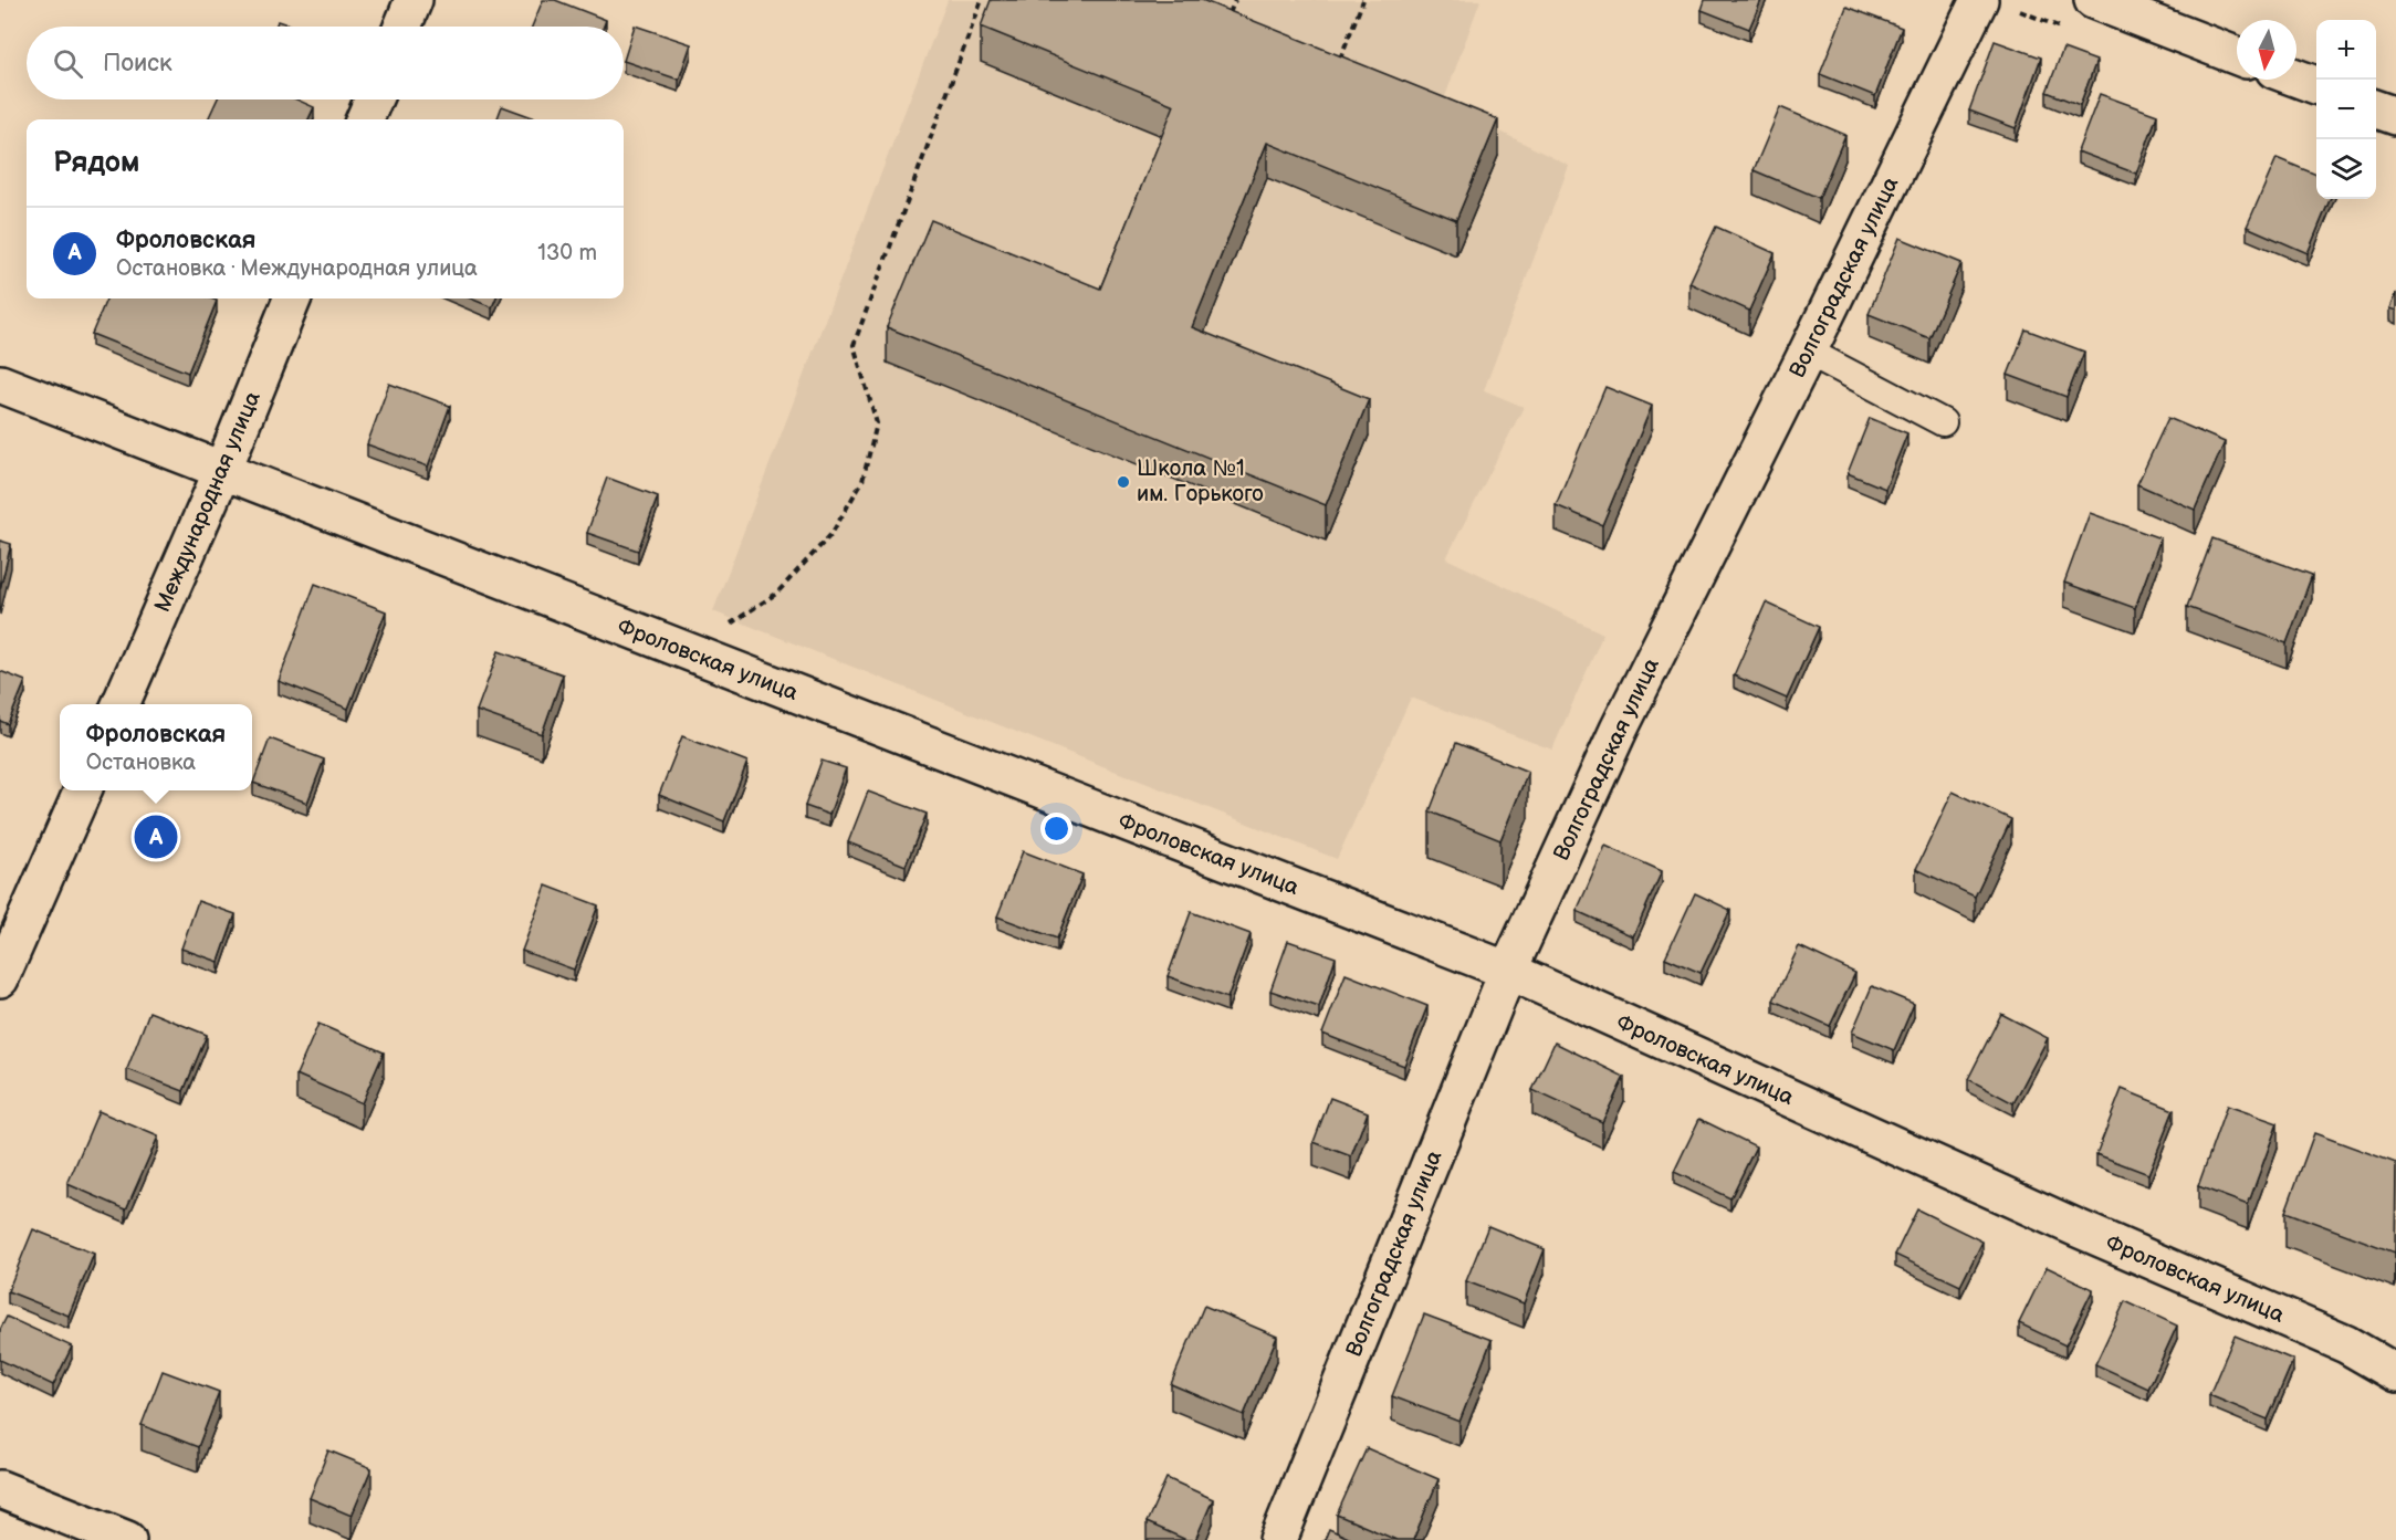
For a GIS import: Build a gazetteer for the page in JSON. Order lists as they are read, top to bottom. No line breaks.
{"streets":{"street":["Волгоградская улица","Международная улица","Фроловская улица"]},"crossings":[["Волгоградская улица","Фроловская улица"],["Международная улица","Фроловская улица"]],"places":["Школа №1 им. Горького"],"north":"bottom","page":{"map_buttons":["+","−"],"search":"Поиск","heading":"Рядом","list":[{"mark":"A","name":"Фроловская","note":"Остановка · Международная улица","value":"130 m"}],"popup":["Фроловская","Остановка"],"pins":"A"}}
